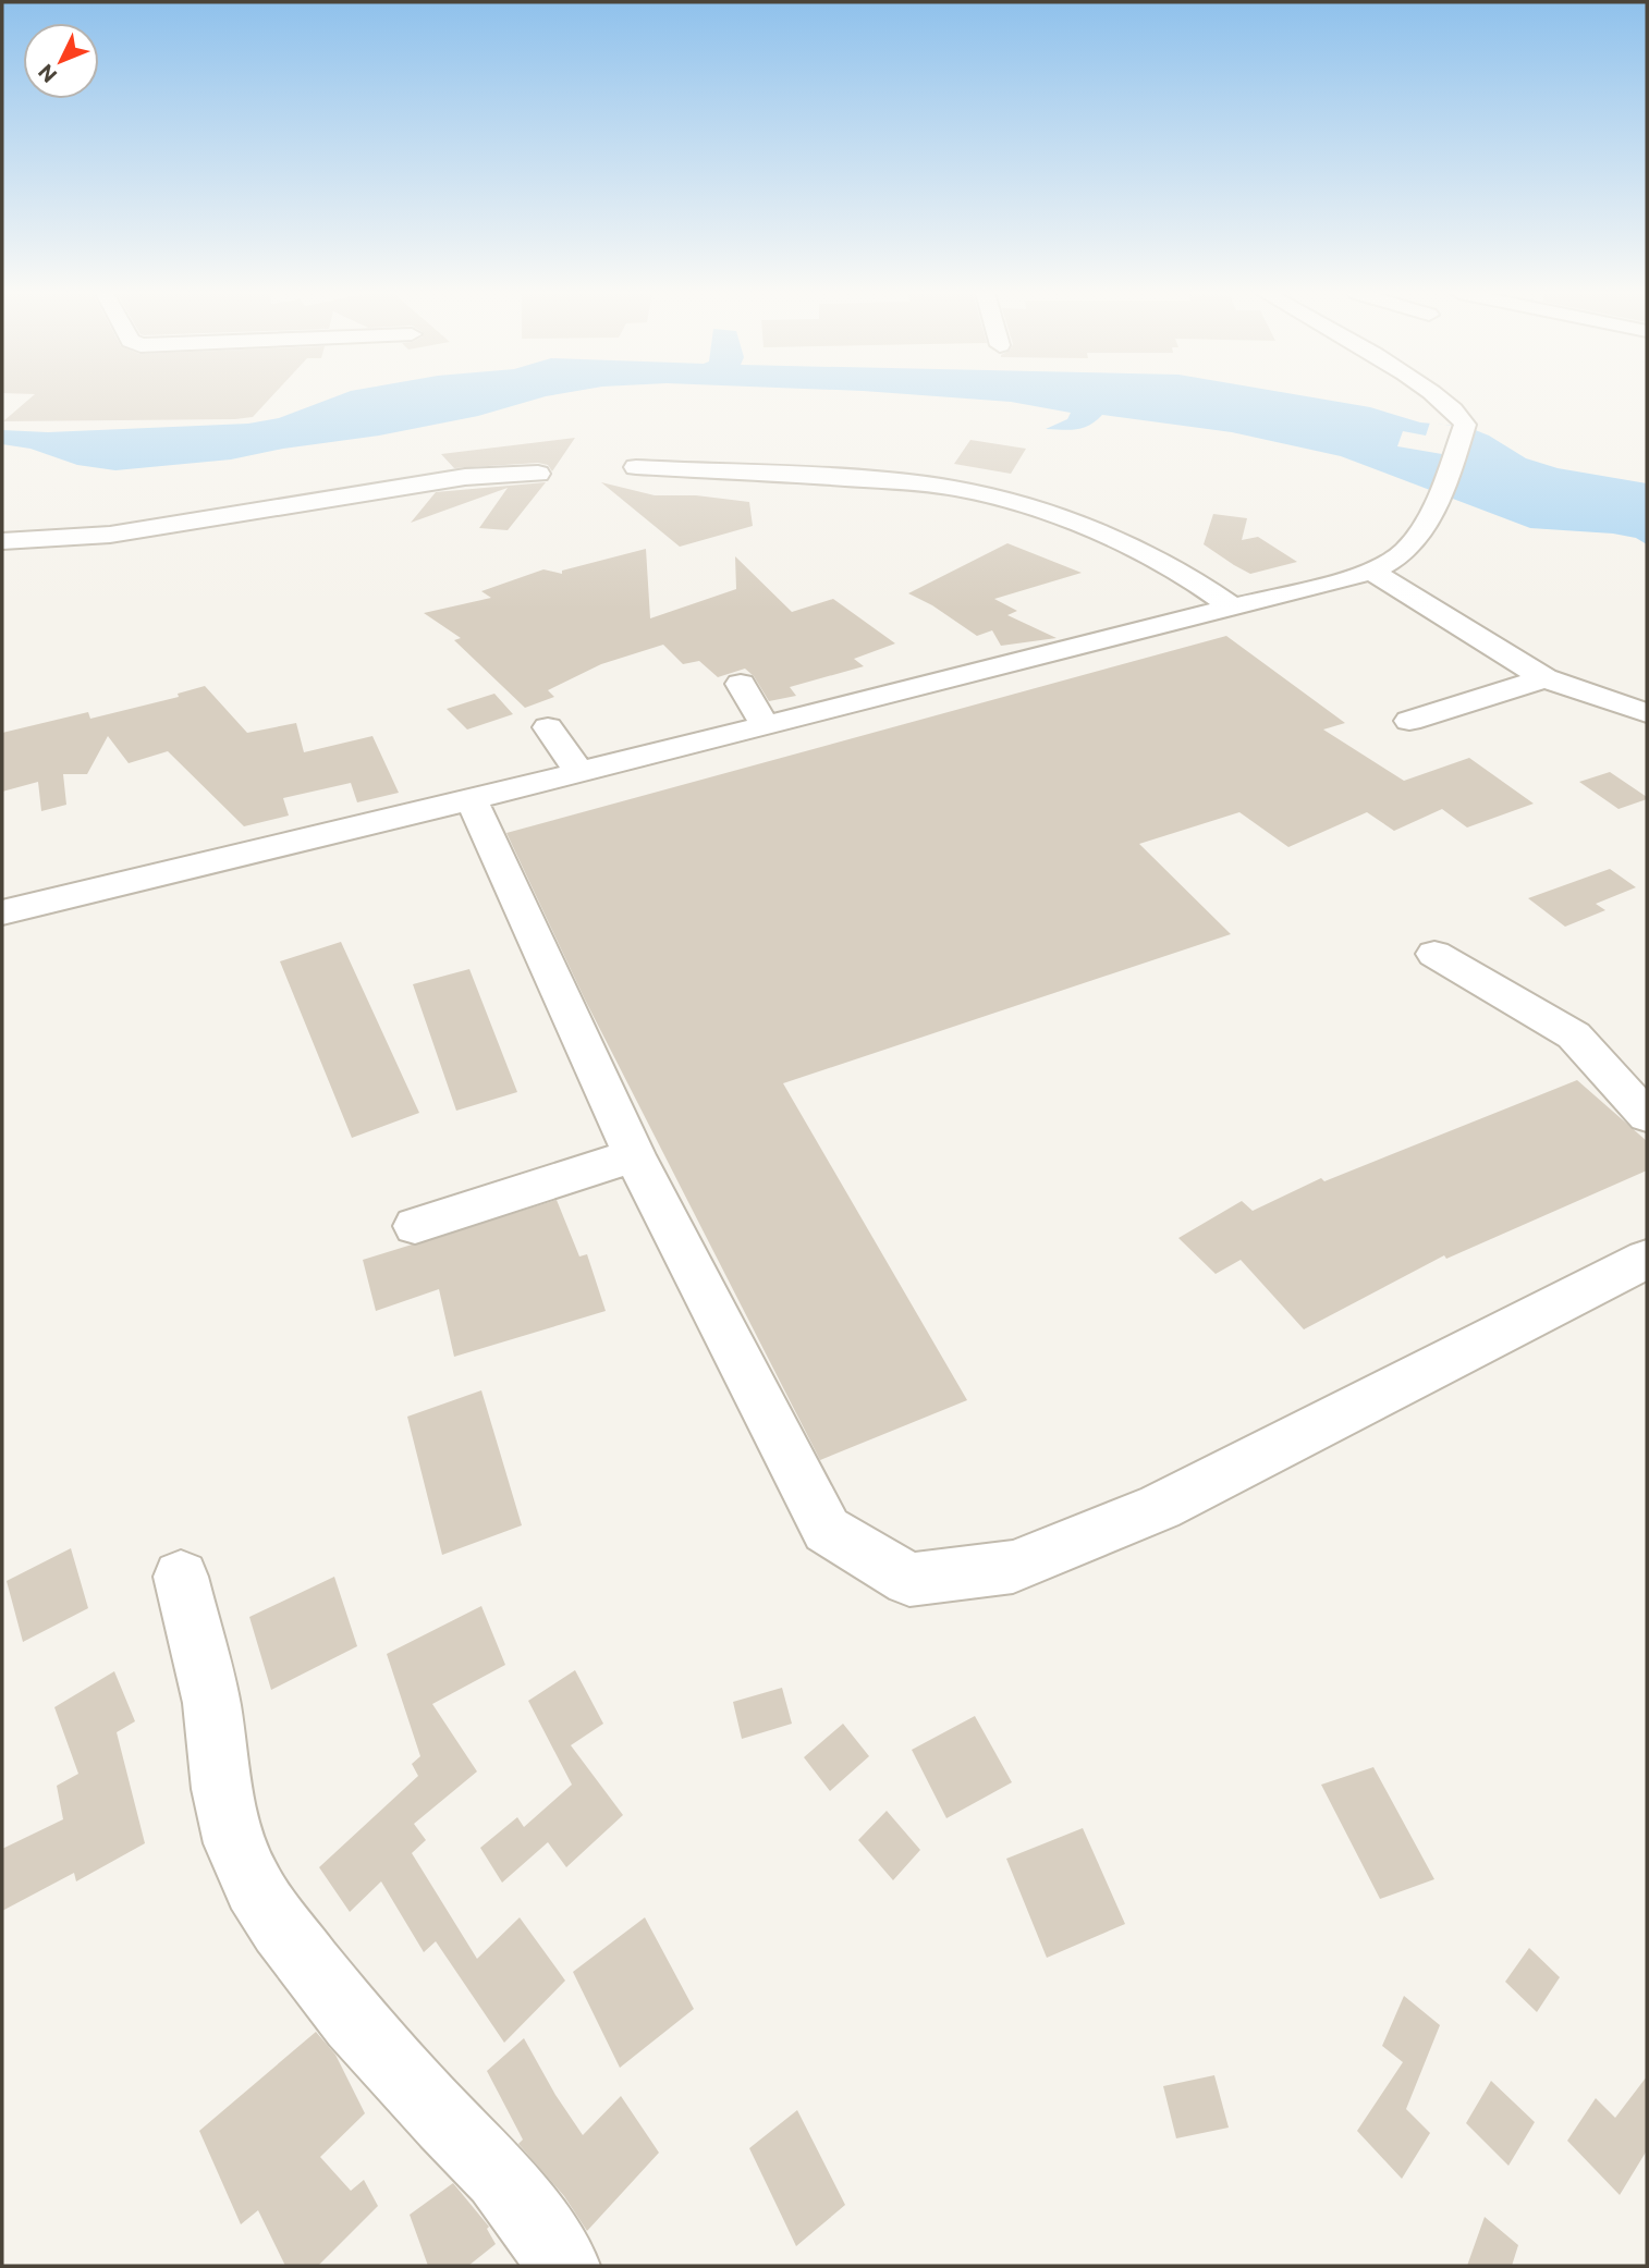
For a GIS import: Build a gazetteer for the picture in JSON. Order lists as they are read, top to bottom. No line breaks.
{"north":"bottom left"}
